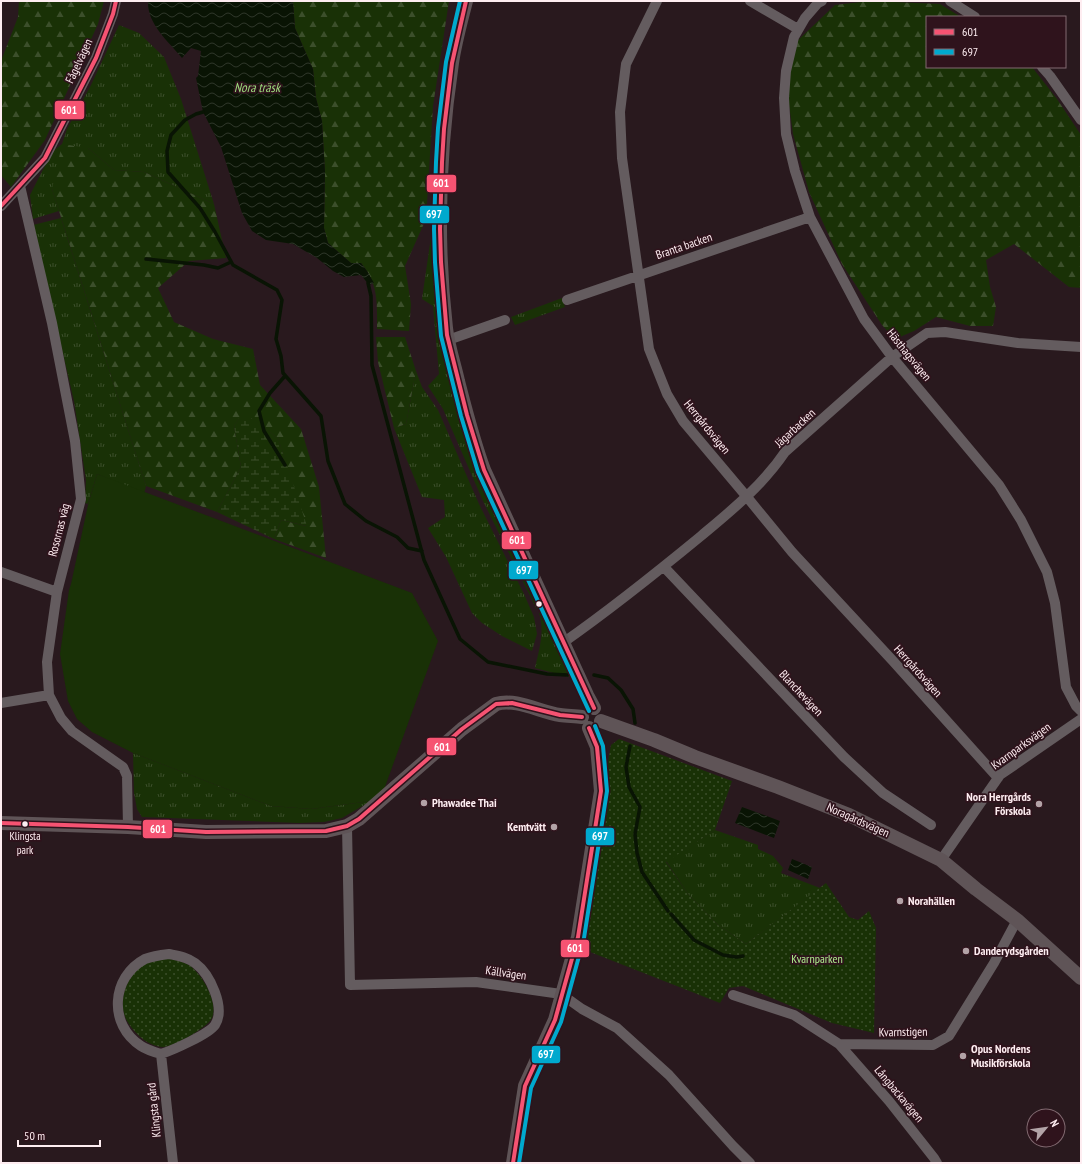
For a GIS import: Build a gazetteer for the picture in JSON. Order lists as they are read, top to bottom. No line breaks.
{"streets":{"street":["Fågelvägen","Branta backen","Hästhagsvägen","Herrgårdsvägen","Jägarbacken","Rosornas väg","Blanchevägen","Kvarnparksvägen","Noragårdsvägen","Källvägen","Kvarnstigen","Långbackavägen","Klingsta gård"]},"crossings":[["Fågelvägen","Rosornas väg"],["Branta backen","Hästhagsvägen"],["Branta backen","Herrgårdsvägen"],["Hästhagsvägen","Jägarbacken"],["Herrgårdsvägen","Jägarbacken"],["Herrgårdsvägen","Kvarnparksvägen"],["Jägarbacken","Blanchevägen"],["Rosornas väg","Noragårdsvägen"],["Kvarnparksvägen","Noragårdsvägen"],["Noragårdsvägen","Källvägen"],["Noragårdsvägen","Kvarnstigen"],["Kvarnstigen","Långbackavägen"]],"water":["Nora träsk"],"parks":["Kvarnparken"],"places":["Phawadee Thai","Nora Herrgårds Förskola","Klingsta park","Kemtvätt","Norahällen","Danderydsgården","Opus Nordens Musikförskola"],"lines":["transit line 601","transit line 697"],"legend":["601","697"],"scale_bar":"50 m","north":"top right"}
